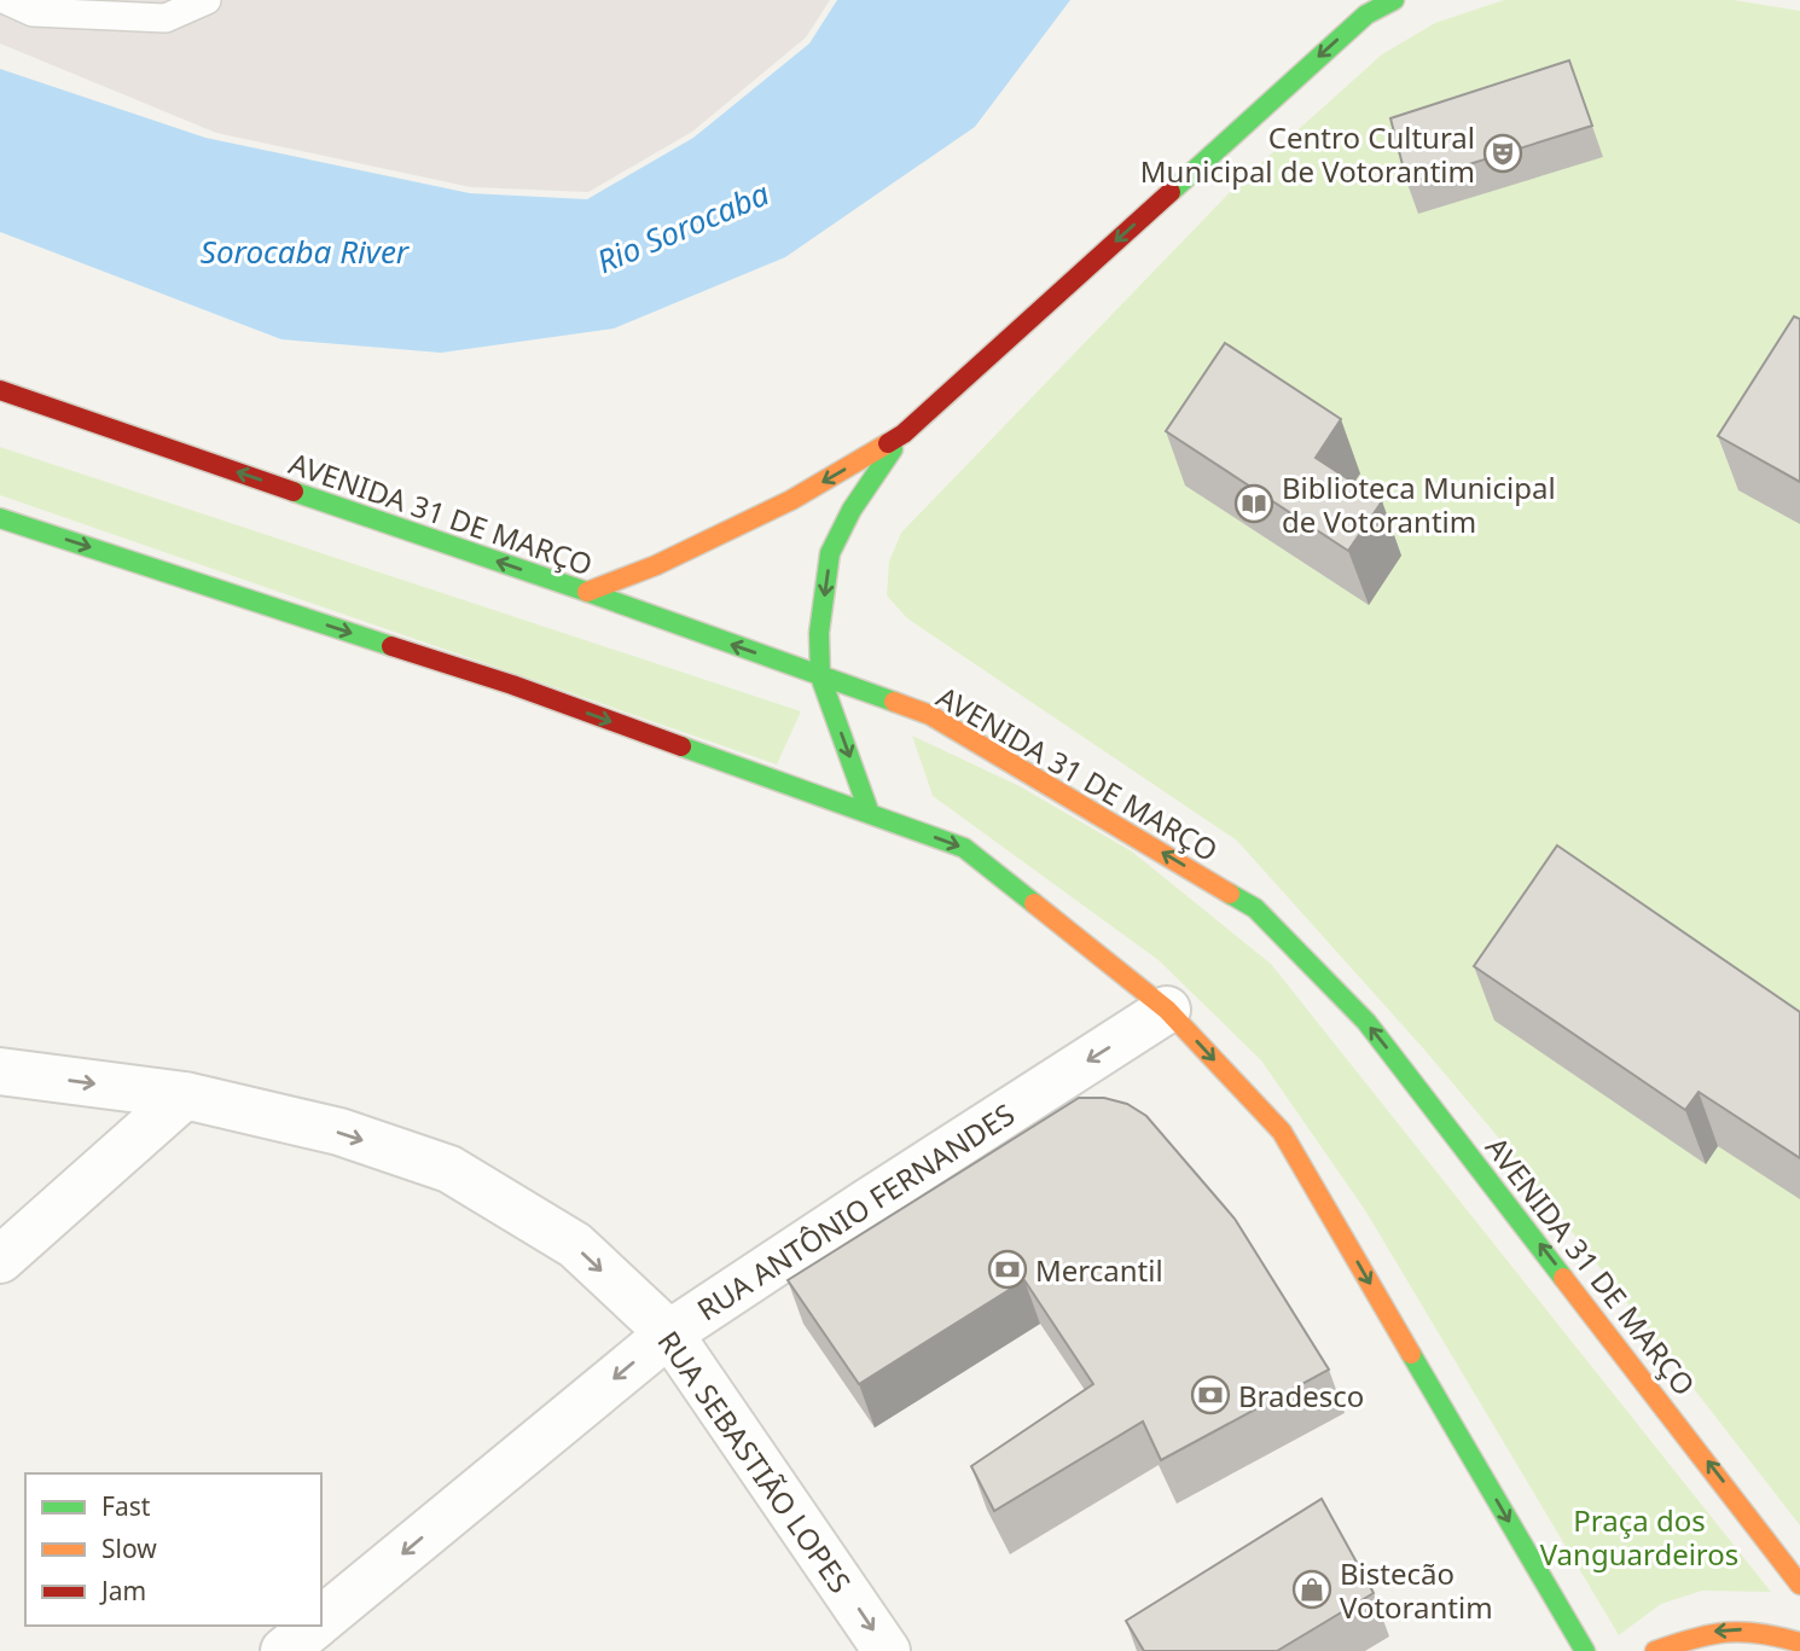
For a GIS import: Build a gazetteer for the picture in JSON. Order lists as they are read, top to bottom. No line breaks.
{"streets":{"main road":["AVENIDA 31 DE MARÇO"],"street":["RUA ANTÔNIO FERNANDES","RUA SEBASTIÃO LOPES"]},"crossings":[["RUA ANTÔNIO FERNANDES","RUA SEBASTIÃO LOPES"]],"one_way":["RUA ANTÔNIO FERNANDES","RUA SEBASTIÃO LOPES"],"water":["Rio Sorocaba","Sorocaba River"],"parks":["Praça dos Vanguardeiros"],"places":{"theatre":["Centro Cultural Municipal de Votorantim"],"library":["Biblioteca Municipal de Votorantim"],"bank":["Mercantil","Bradesco"],"shop":["Bistecão Votorantim"]},"legend":["Fast","Slow","Jam"]}
